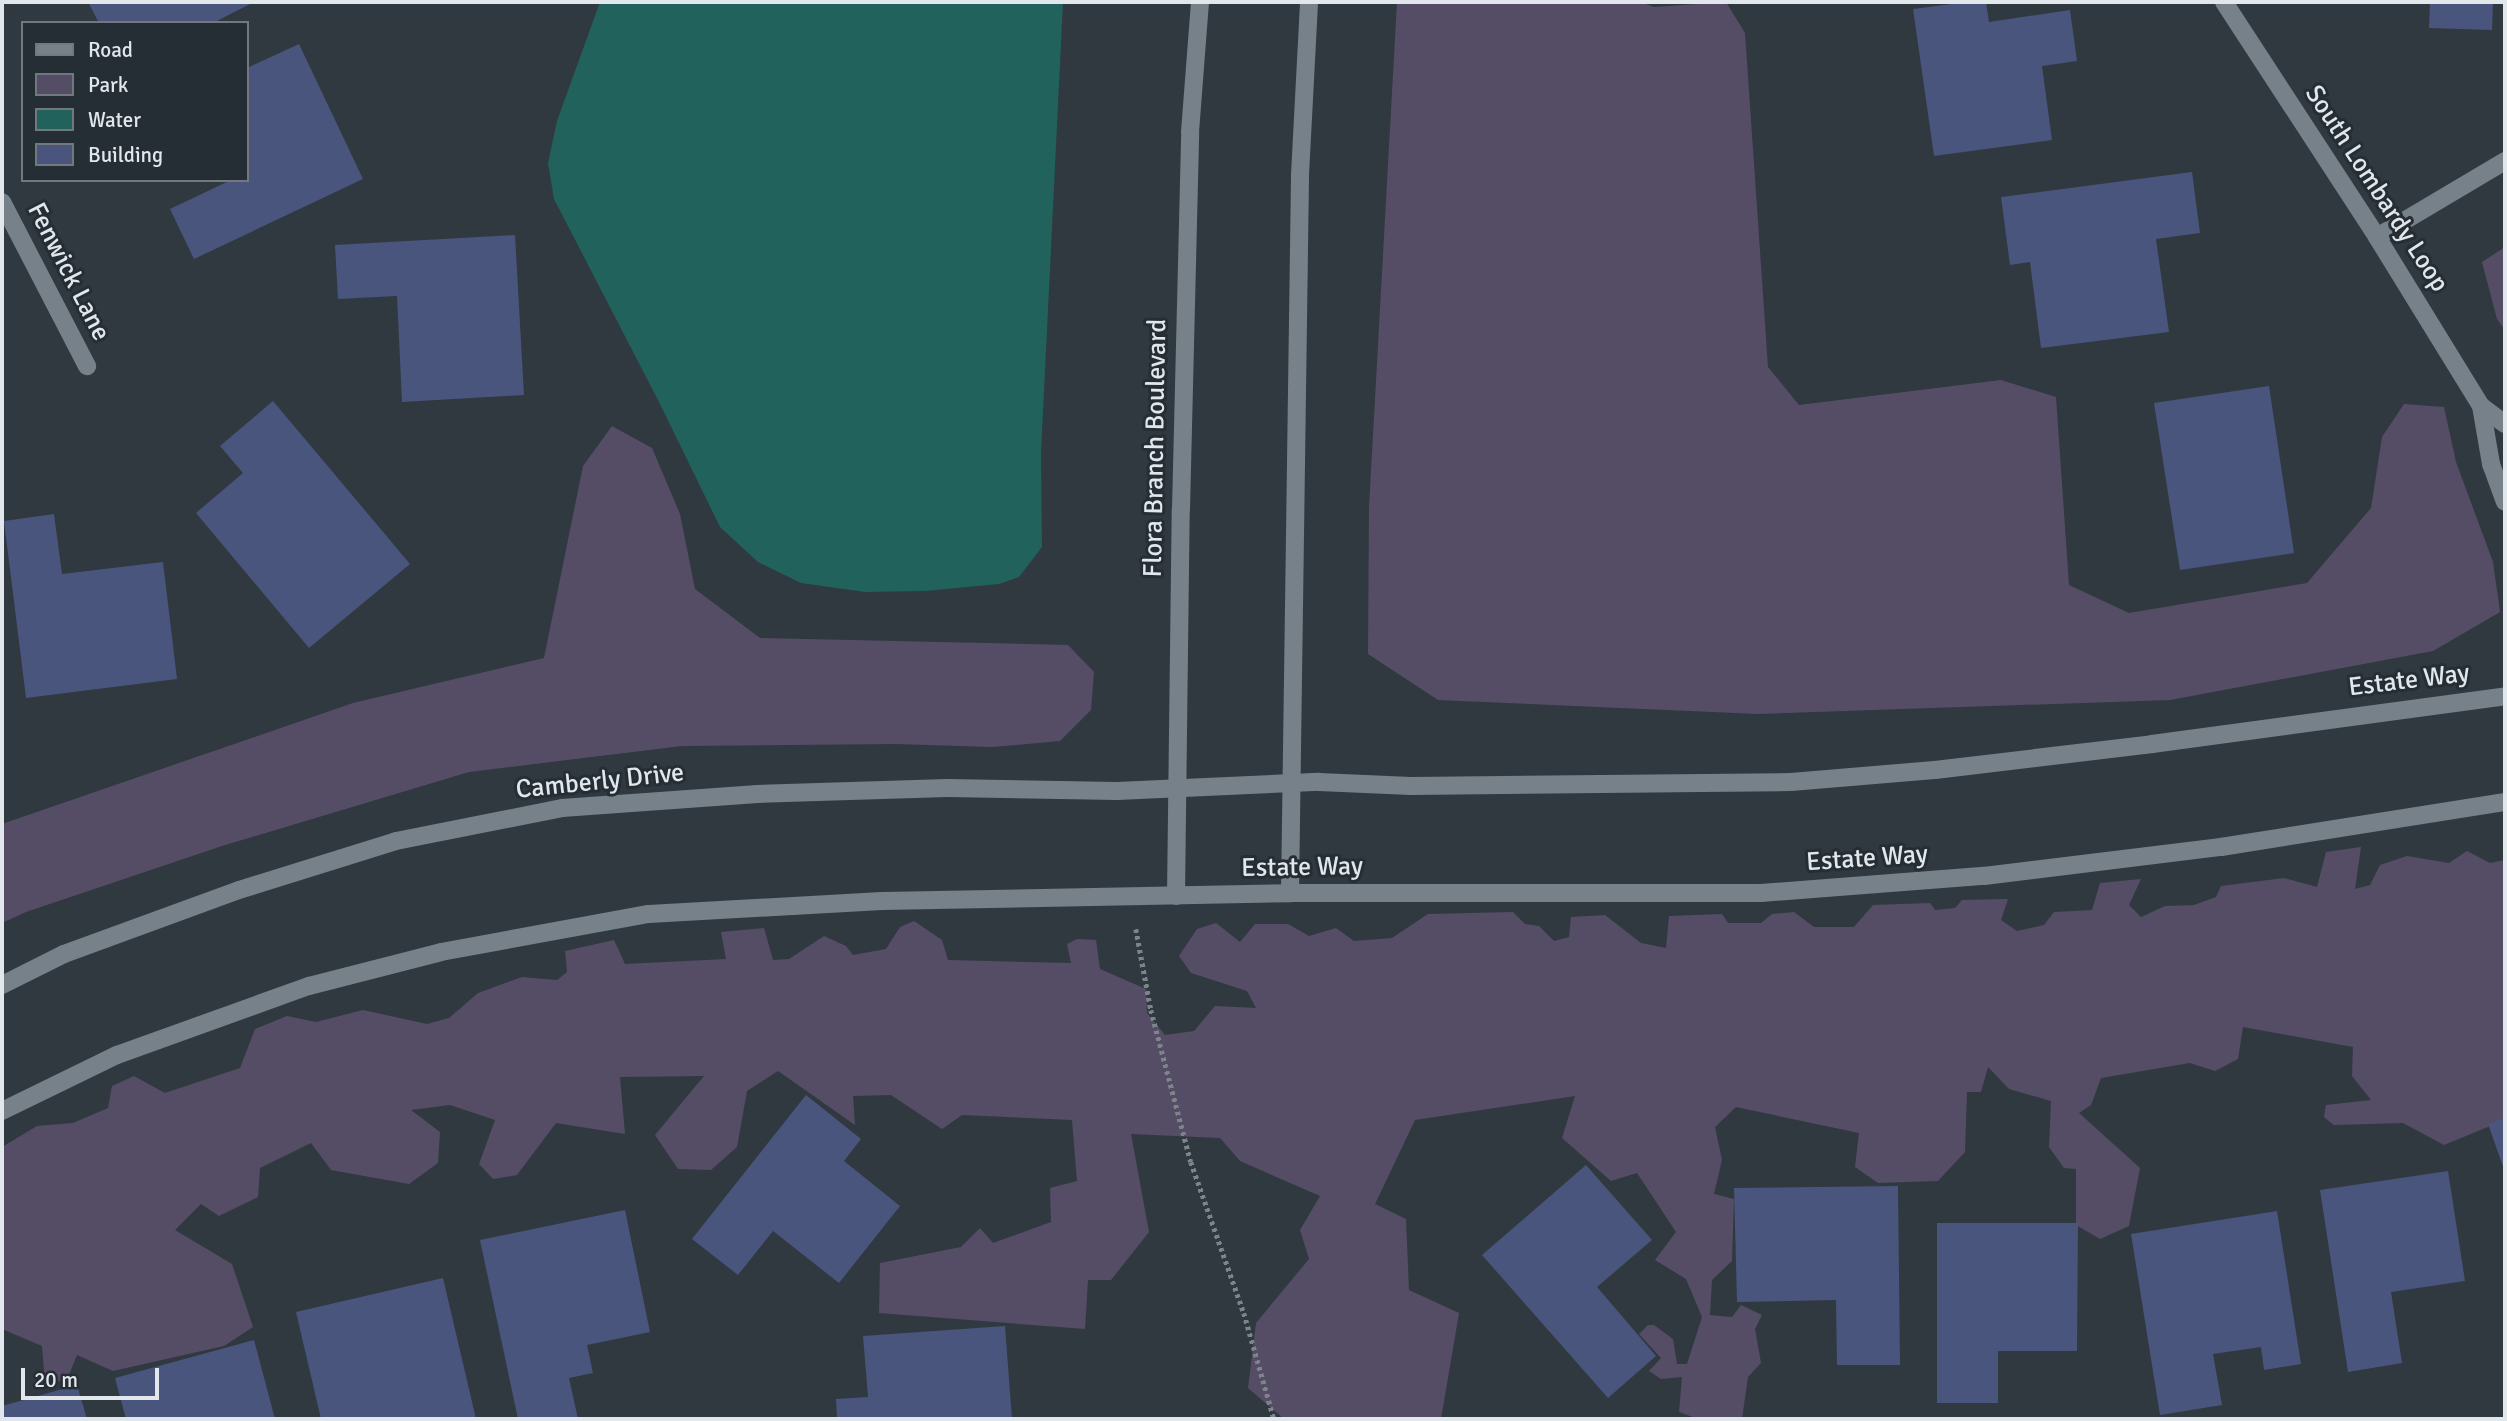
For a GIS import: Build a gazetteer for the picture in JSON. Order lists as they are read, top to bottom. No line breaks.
{"streets":{"street":["South Lombardy Loop","Fenwick Lane","Flora Branch Boulevard","Estate Way","Camberly Drive"]},"crossings":[["Flora Branch Boulevard","Estate Way"],["Flora Branch Boulevard","Camberly Drive"],["Estate Way","Camberly Drive"]],"legend":["Road","Park","Water","Building"],"scale_bar":"20 m"}
